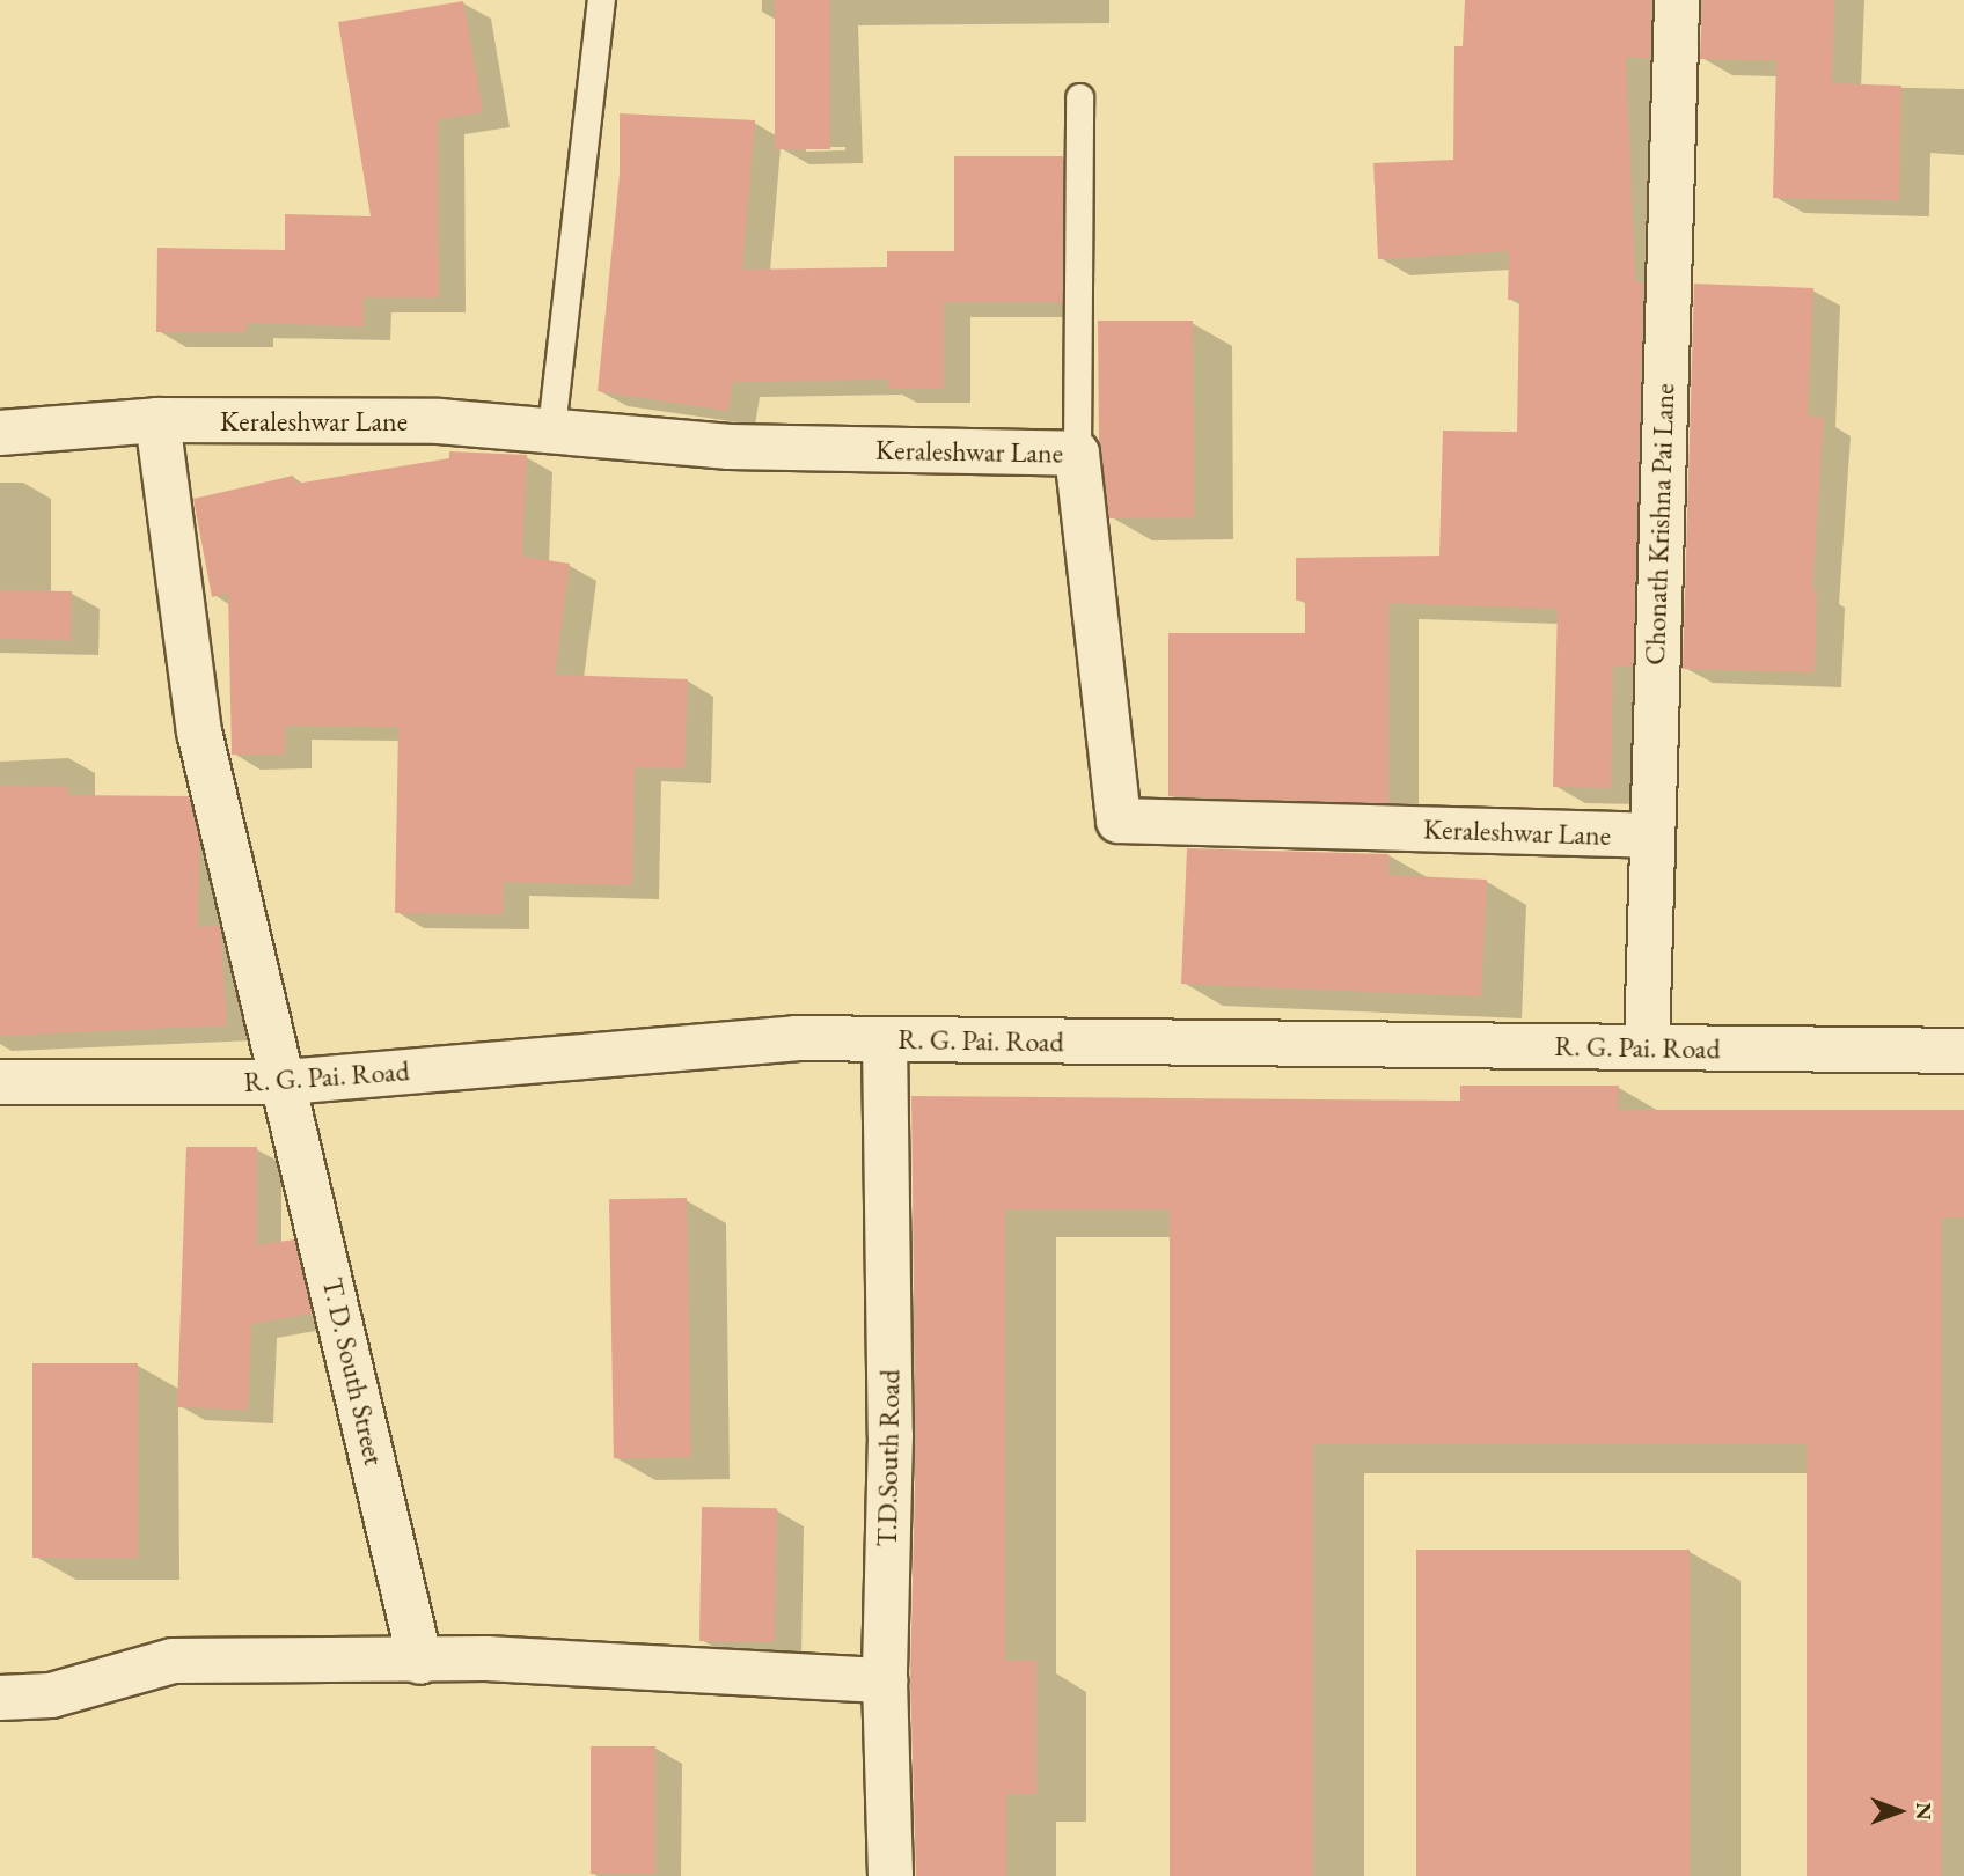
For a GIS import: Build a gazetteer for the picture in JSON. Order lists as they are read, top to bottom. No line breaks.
{"streets":{"street":["Keraleshwar Lane","Chonath Krishna Pai Lane","R. G. Pai. Road","T. D. South Street","T.D.South Road"]},"crossings":[["Keraleshwar Lane","Chonath Krishna Pai Lane"],["Chonath Krishna Pai Lane","R. G. Pai. Road"],["R. G. Pai. Road","T. D. South Street"],["R. G. Pai. Road","T.D.South Road"]],"north":"right"}
